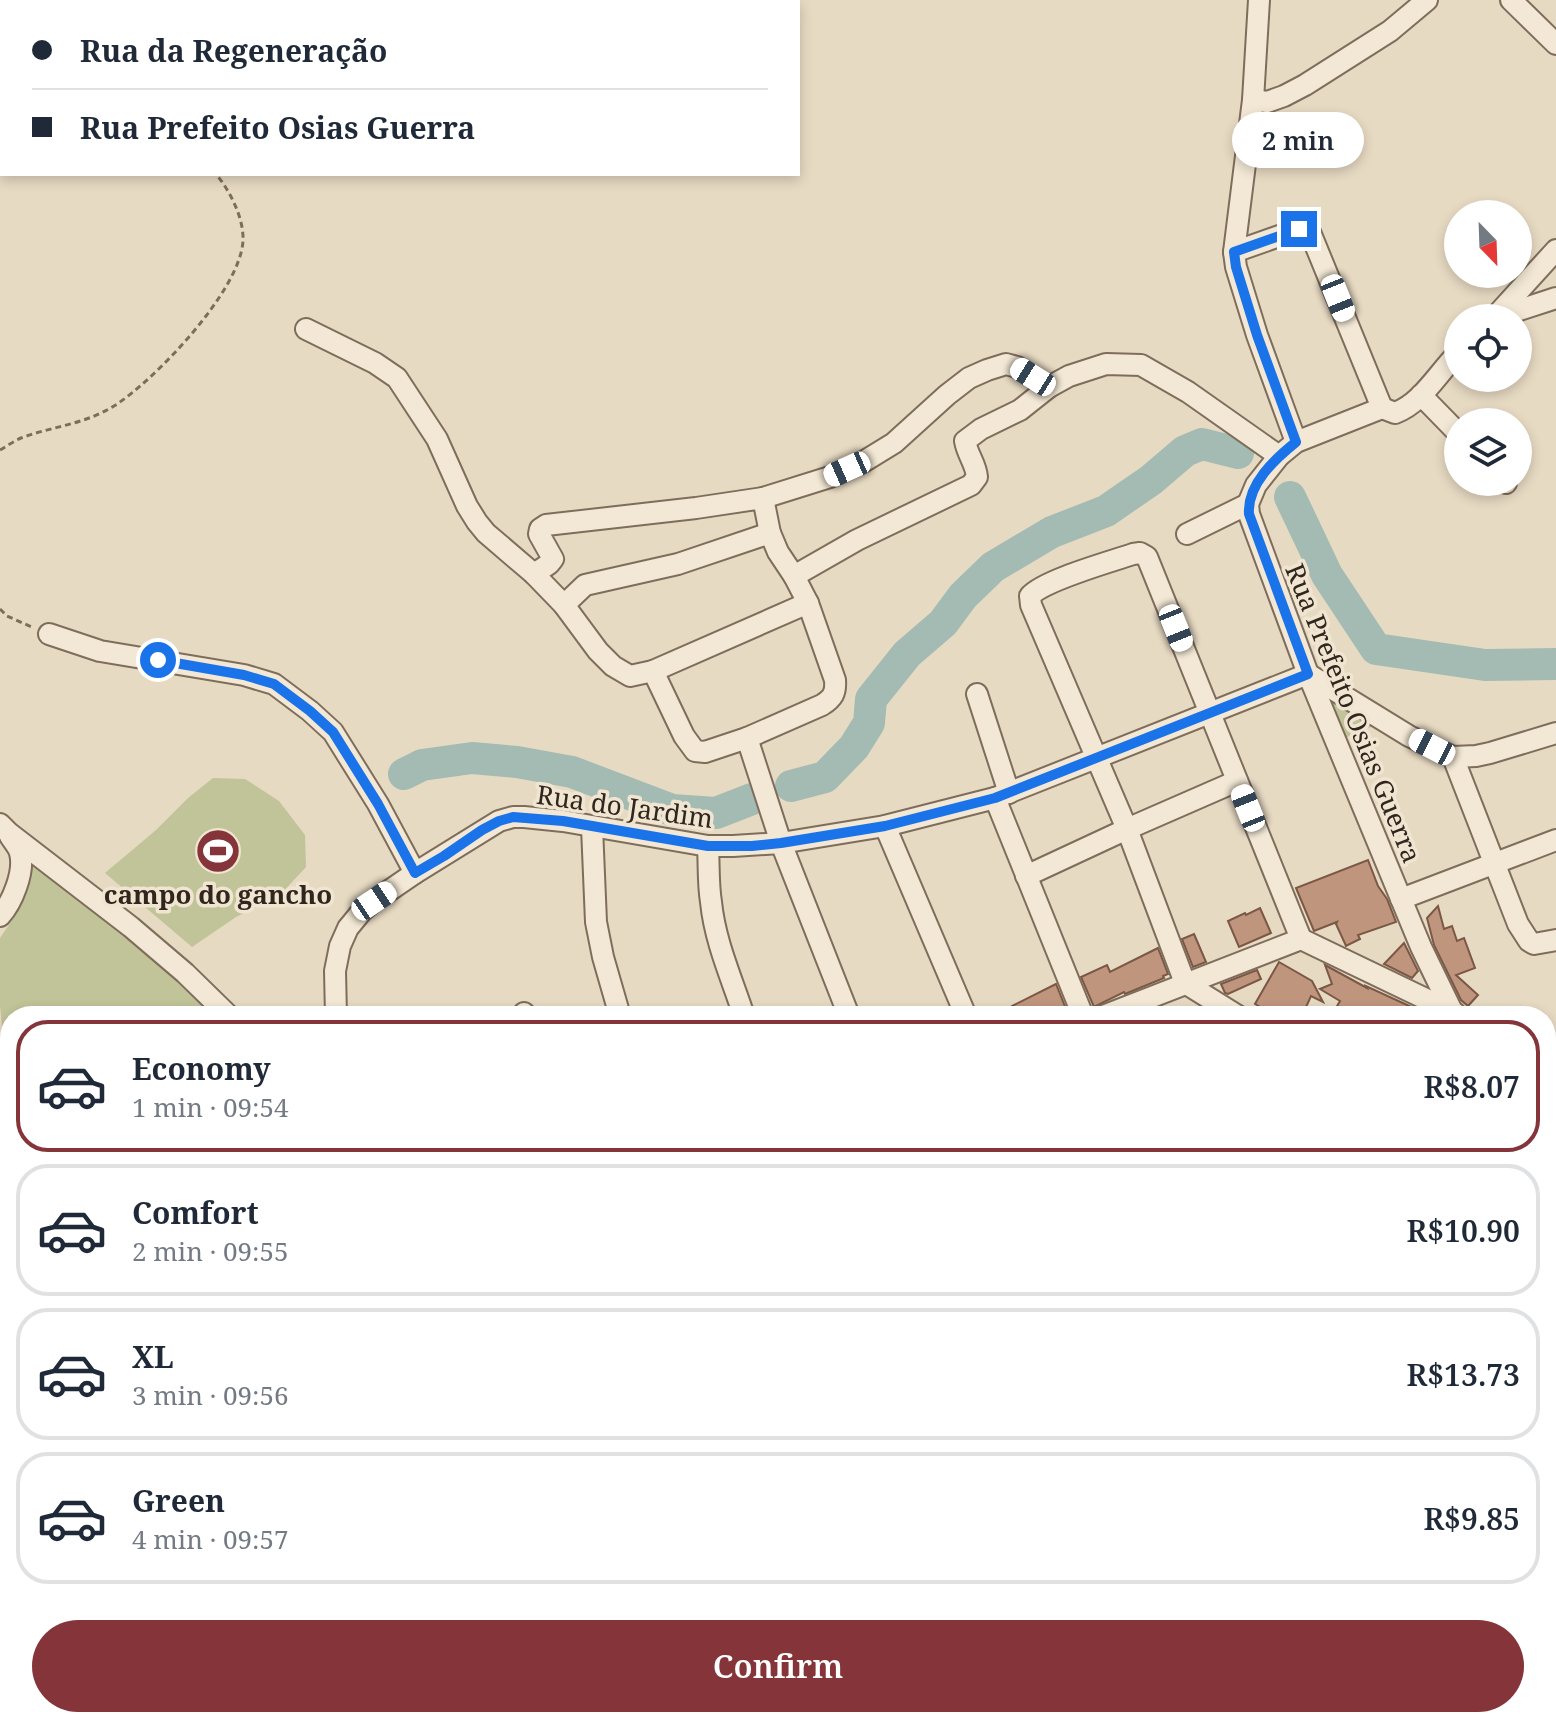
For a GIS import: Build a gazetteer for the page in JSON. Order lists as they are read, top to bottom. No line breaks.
{"streets":{"street":["Rua Prefeito Osias Guerra","Rua do Jardim"]},"crossings":[["Rua Prefeito Osias Guerra","Rua do Jardim"]],"places":{"sports":["campo do gancho"]},"north":"bottom right","page":{"banner":["Rua da Regeneração","Rua Prefeito Osias Guerra"],"bubble":"2 min","list":[{"name":"Economy","note":"1 min · 09:54","value":"R$8.07"},{"name":"Comfort","note":"2 min · 09:55","value":"R$10.90"},{"name":"XL","note":"3 min · 09:56","value":"R$13.73"},{"name":"Green","note":"4 min · 09:57","value":"R$9.85"}],"buttons":"Confirm"}}
